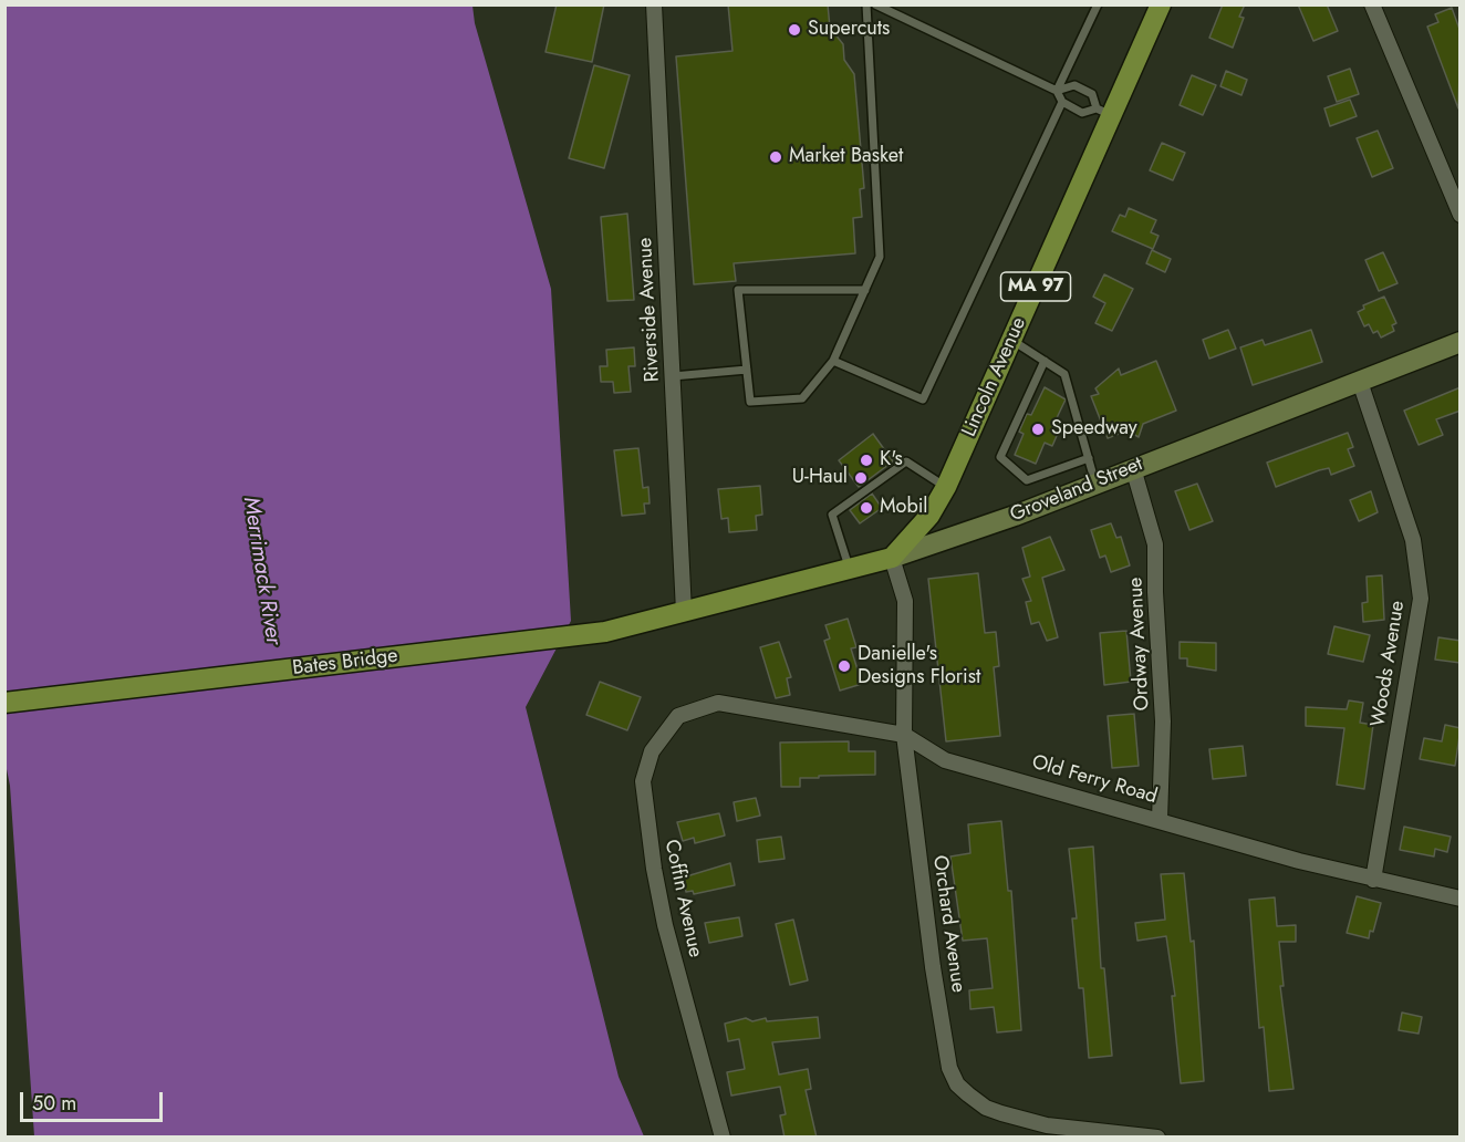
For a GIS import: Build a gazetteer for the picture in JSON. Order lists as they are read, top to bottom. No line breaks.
{"streets":{"main road":["MA 97","Lincoln Avenue","Groveland Street","Bates Bridge"],"street":["Riverside Avenue","Ordway Avenue","Woods Avenue","Old Ferry Road","Coffin Avenue","Orchard Avenue"]},"crossings":[["Riverside Avenue","Groveland Street"],["Riverside Avenue","Bates Bridge"],["Lincoln Avenue","Groveland Street"],["Lincoln Avenue","Orchard Avenue"],["Groveland Street","Ordway Avenue"],["Groveland Street","Bates Bridge"],["Groveland Street","Woods Avenue"],["Groveland Street","Orchard Avenue"],["Ordway Avenue","Old Ferry Road"],["Woods Avenue","Old Ferry Road"],["Old Ferry Road","Coffin Avenue"],["Old Ferry Road","Orchard Avenue"]],"water":["Merrimack River"],"places":["Supercuts","Market Basket","Speedway","K's","U-Haul","Mobil","Danielle's Designs Florist"],"scale_bar":"50 m"}
